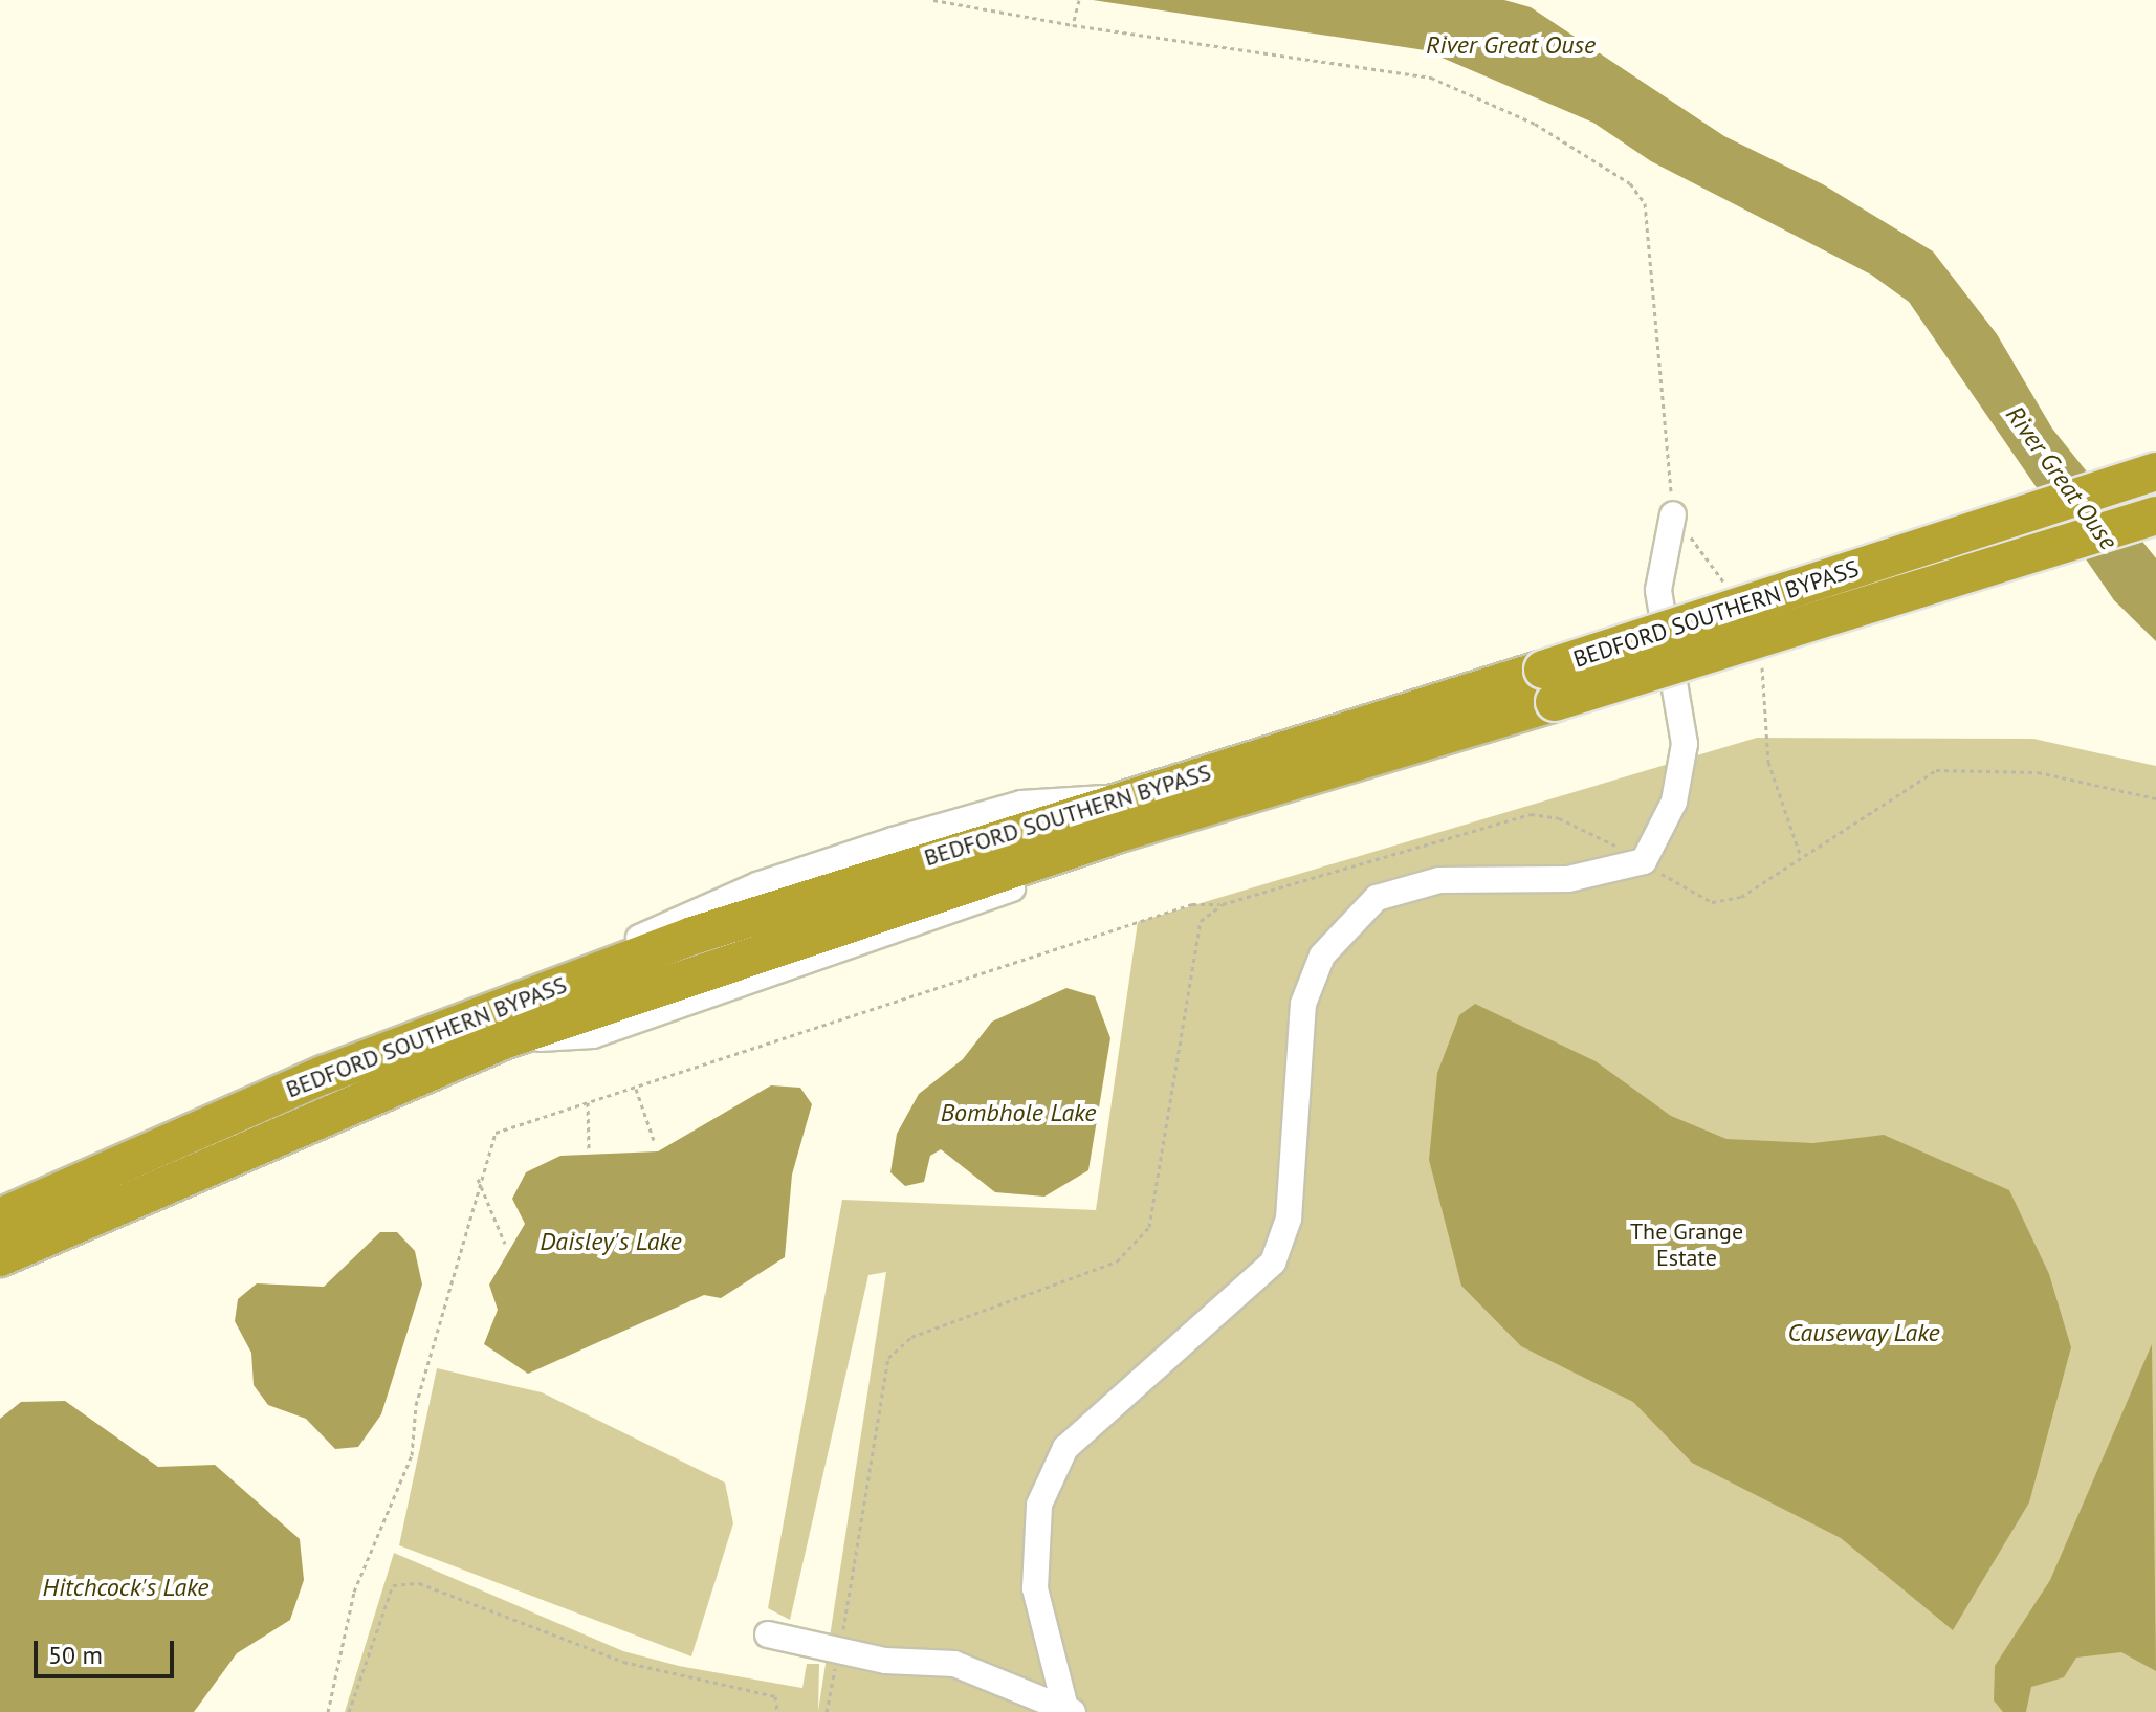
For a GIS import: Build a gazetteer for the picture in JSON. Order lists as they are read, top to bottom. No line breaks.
{"streets":{"highway":["BEDFORD SOUTHERN BYPASS"]},"water":["River Great Ouse","Bombhole Lake","Daisley's Lake","Causeway Lake","Hitchcock's Lake"],"parks":["The Grange Estate"],"scale_bar":"50 m"}
